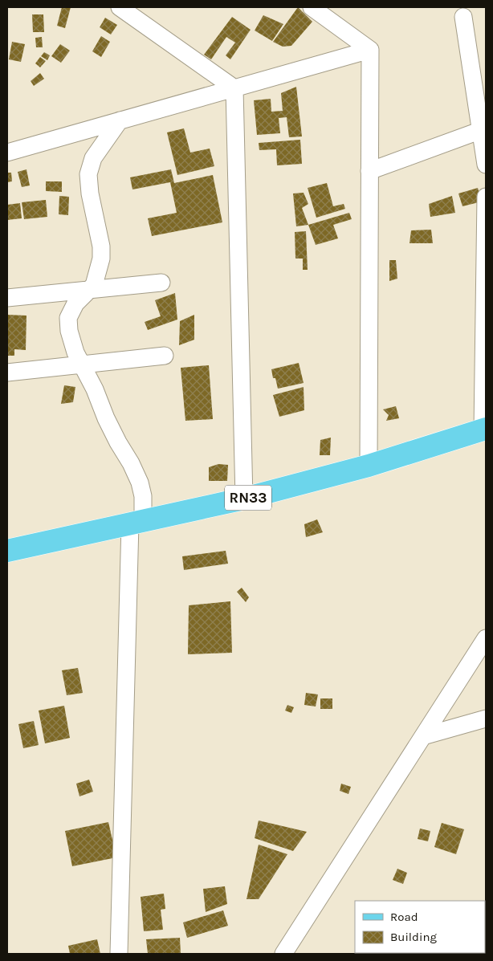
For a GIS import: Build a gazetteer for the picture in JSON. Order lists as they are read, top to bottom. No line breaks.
{"streets":{"main road":["RN33"]},"legend":["Road","Building"]}
